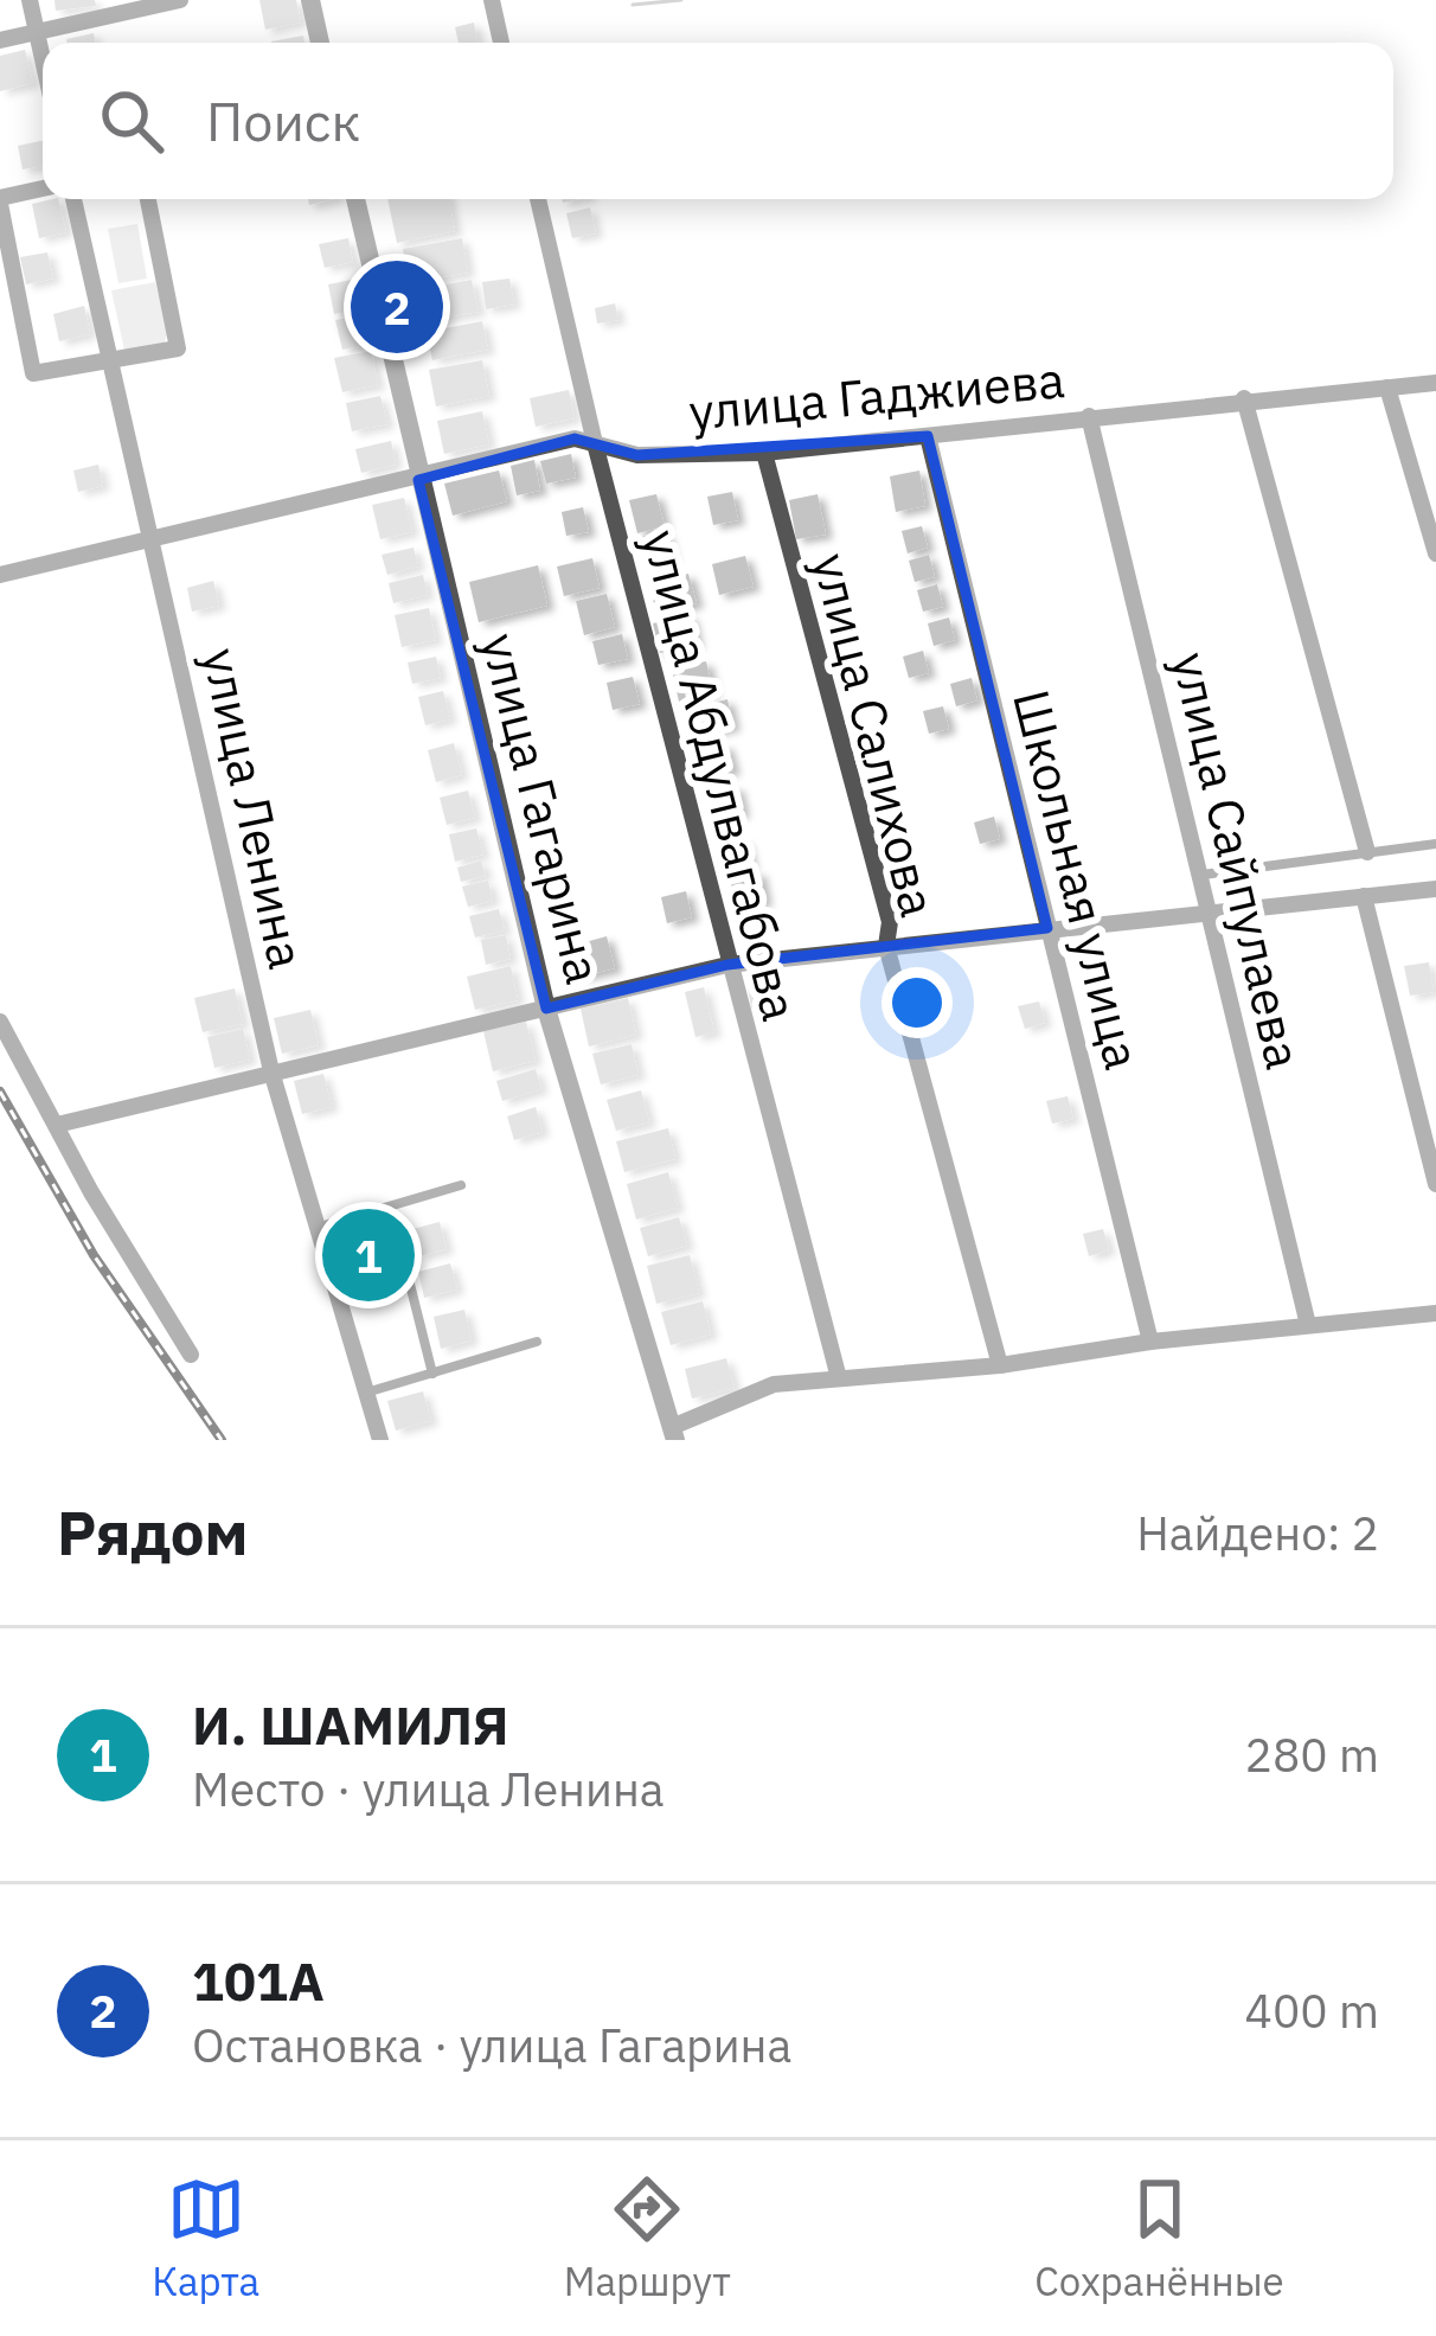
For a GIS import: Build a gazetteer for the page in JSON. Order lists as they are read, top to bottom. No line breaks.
{"streets":{"street":["улица Гаджиева","улица Салихова","улица Абдулвагабова","улица Ленина","улица Гагарина","улица Сайпулаева","Школьная улица"]},"crossings":[["улица Гаджиева","улица Салихова"],["улица Гаджиева","улица Абдулвагабова"],["улица Гаджиева","улица Ленина"],["улица Гаджиева","улица Гагарина"],["улица Гаджиева","улица Сайпулаева"],["улица Гаджиева","Школьная улица"]],"page":{"search":"Поиск","pins":["2","1"],"heading":["Рядом","Найдено: 2"],"list":[{"mark":"1","name":"И. ШАМИЛЯ","note":"Место · улица Ленина","value":"280 m"},{"mark":"2","name":"101А","note":"Остановка · улица Гагарина","value":"400 m"}],"nav":["Карта","Маршрут","Сохранённые"]}}
